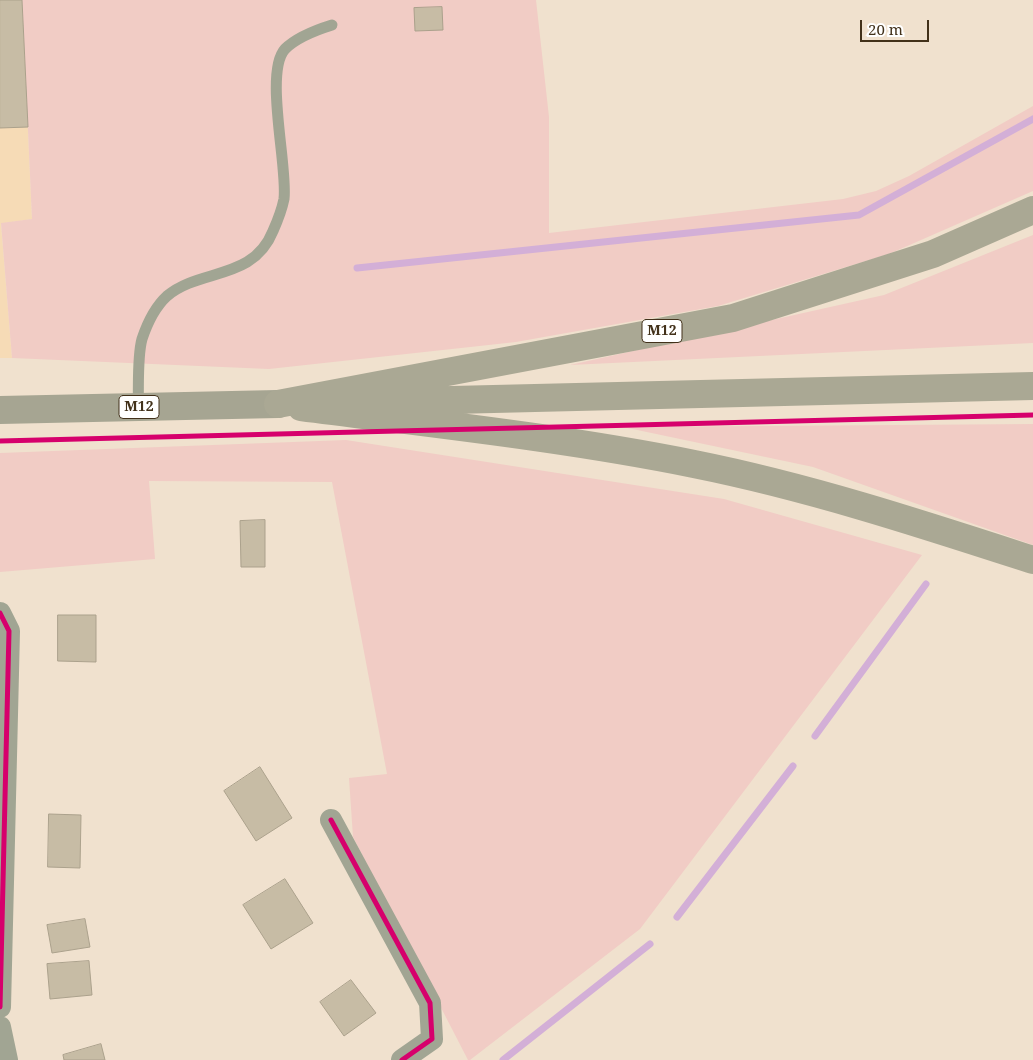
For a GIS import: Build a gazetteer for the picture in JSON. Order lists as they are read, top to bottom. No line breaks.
{"streets":{"highway":["М12"]},"scale_bar":"20 m"}
